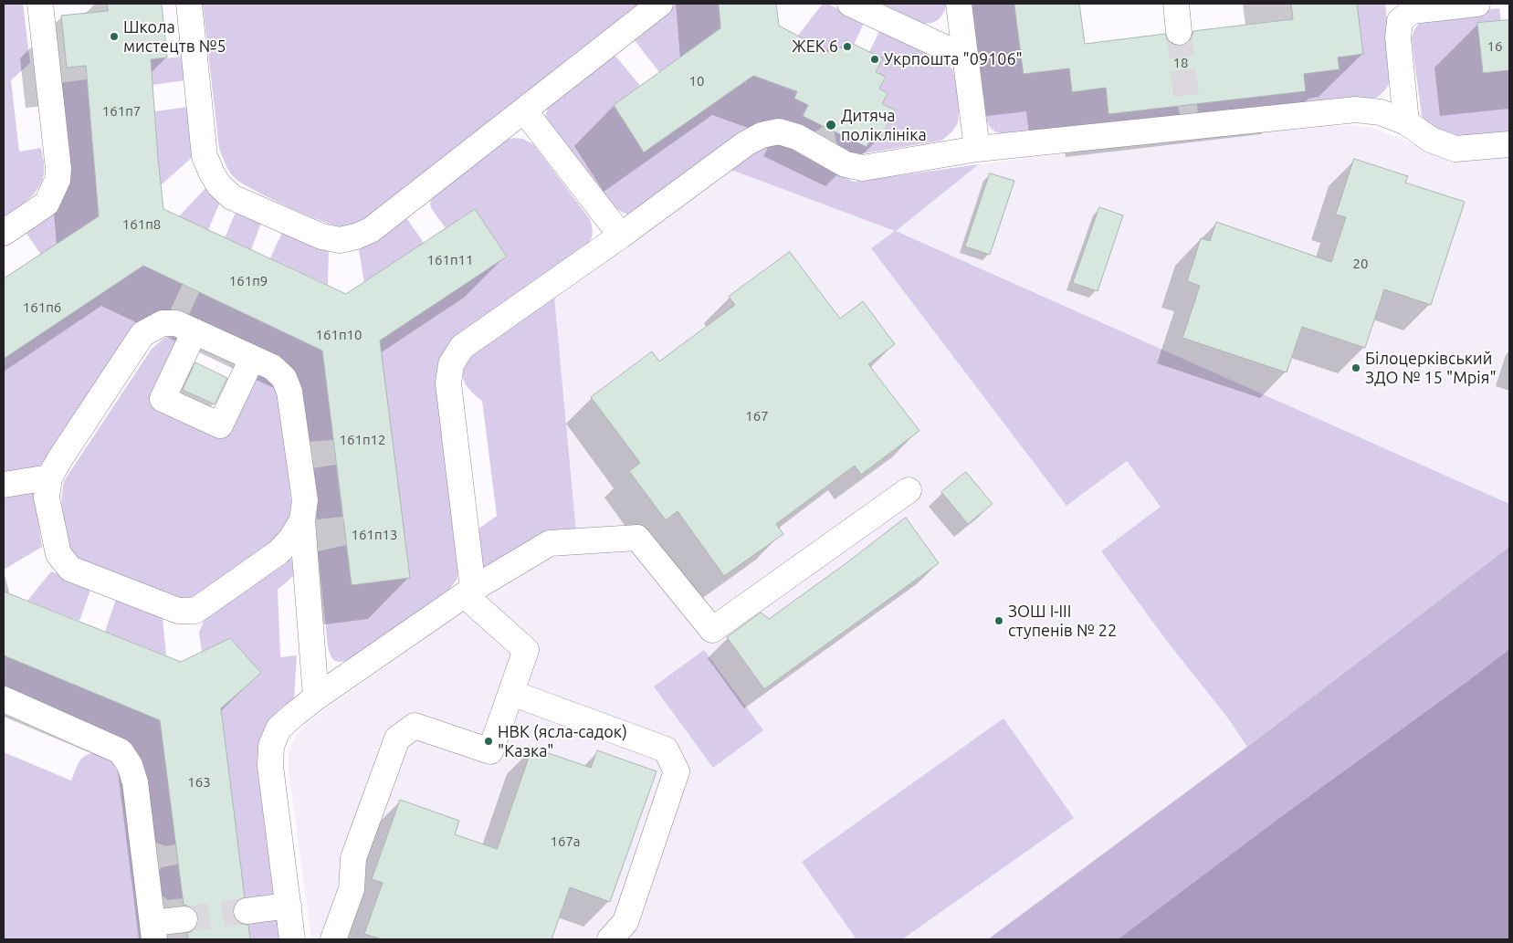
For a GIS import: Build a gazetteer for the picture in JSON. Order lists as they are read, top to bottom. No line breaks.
{"places":["Школа мистецтв №5","ЖЕК 6","Укрпошта \"09106\"","Дитяча поліклініка","Білоцерківський ЗДО № 15 \"Мрія\"","ЗОШ І-ІІІ ступенів № 22","НВК (ясла-садок) \"Казка\""],"house_numbers":["16","18","10","161п7","161п8","161п11","20","161п9","161п6","161п10","167","161п12","161п13","163","167а"]}
